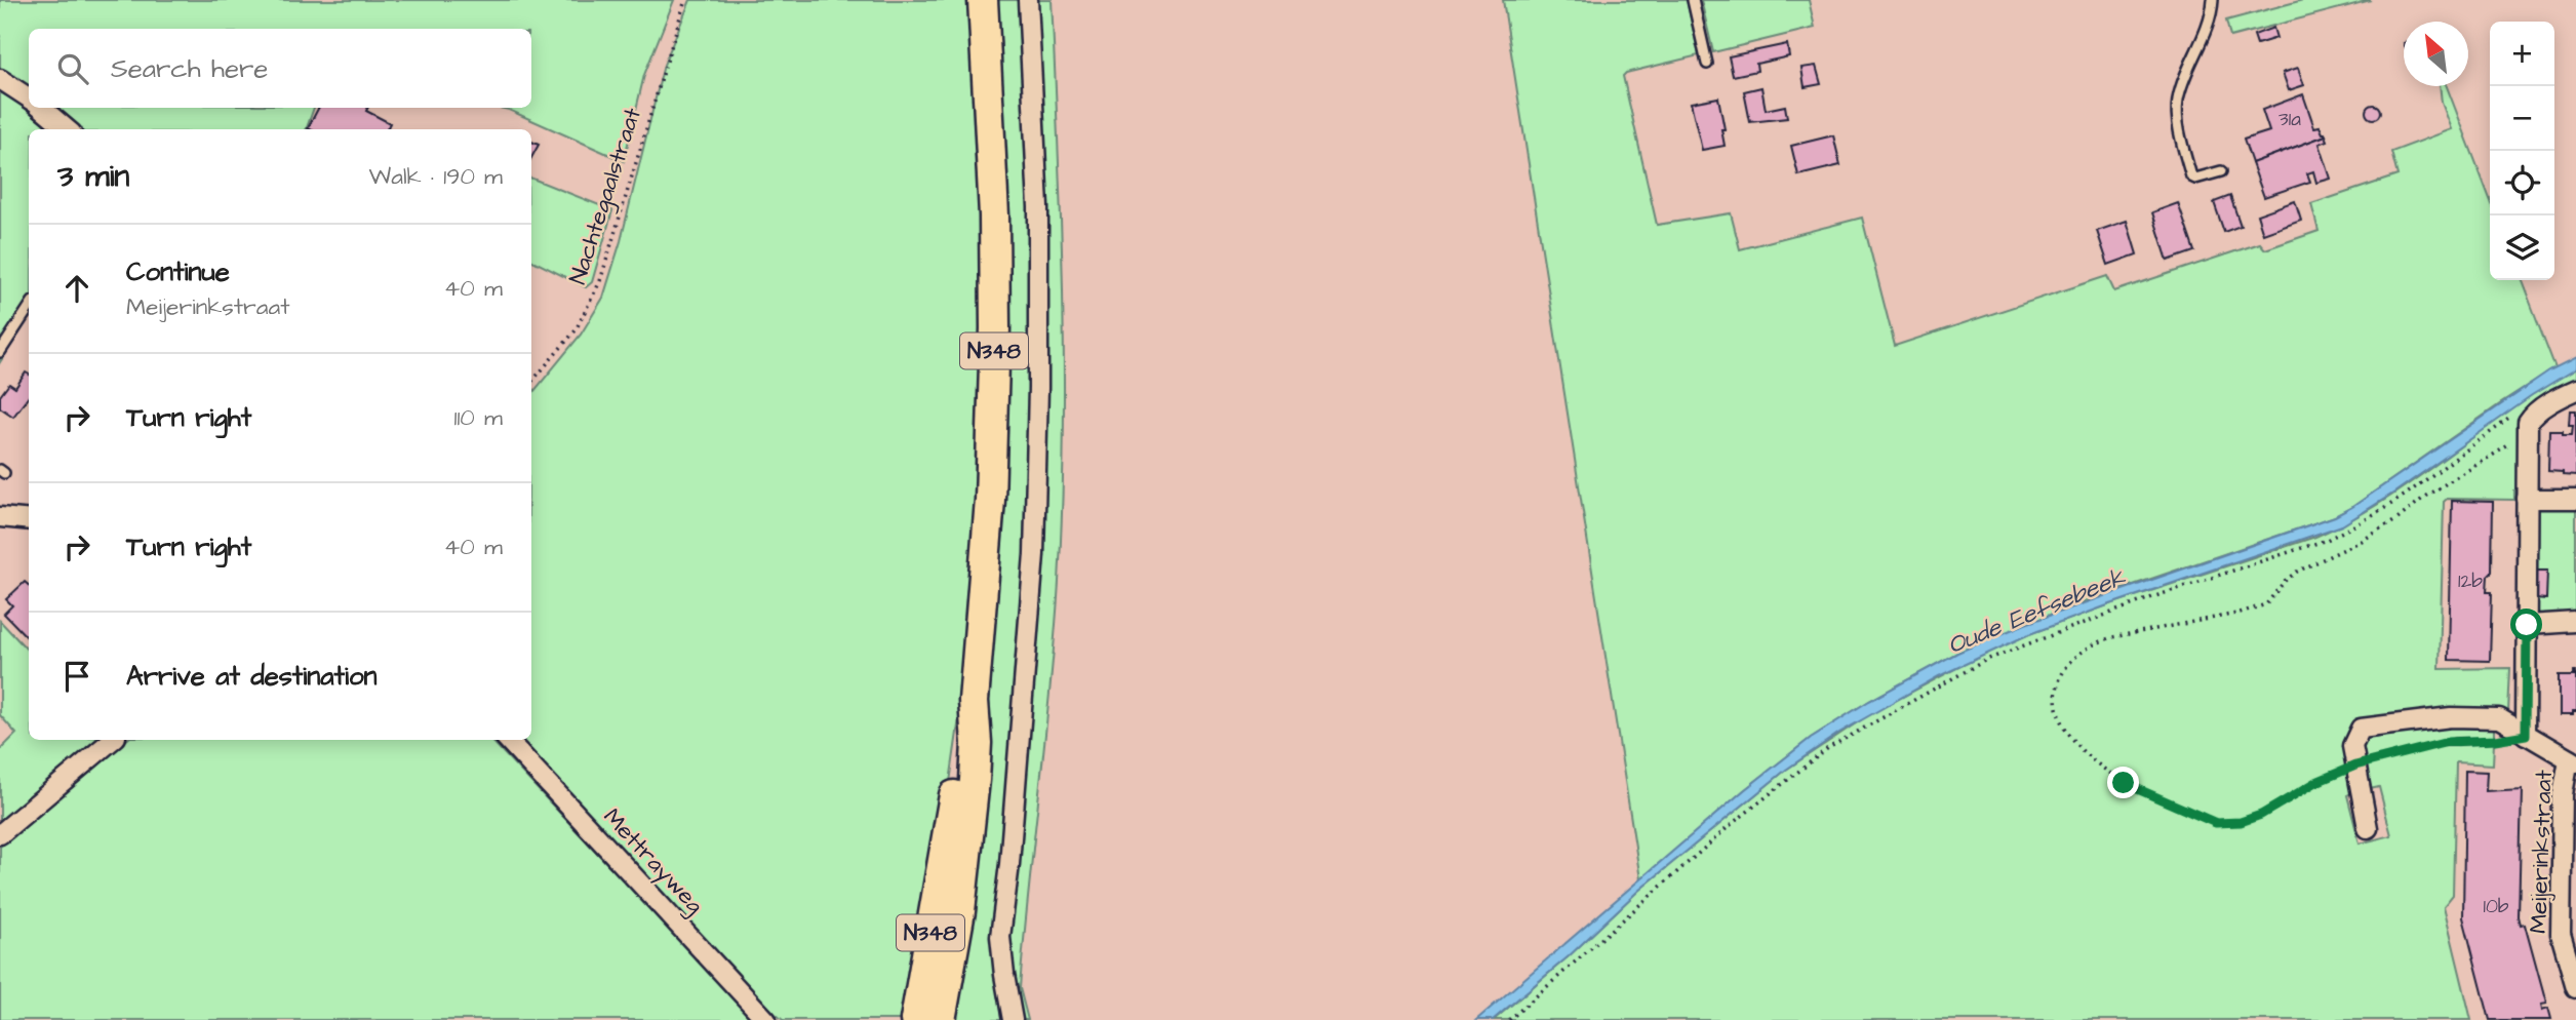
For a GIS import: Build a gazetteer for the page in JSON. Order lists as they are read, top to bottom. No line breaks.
{"streets":{"main road":["N348"],"street":["Meijerinkstraat","Mettrayweg"],"path":["Nachtegaalstraat"]},"water":["Oude Eefsebeek"],"house_numbers":["31a","12b","10b"],"north":"top left","page":{"map_buttons":["+","−"],"search":"Search here","heading":["3 min","Walk · 190 m"],"list":[["Continue","Meijerinkstraat","40 m"],["Turn right","110 m"],["Turn right","40 m"],"Arrive at destination"]}}
